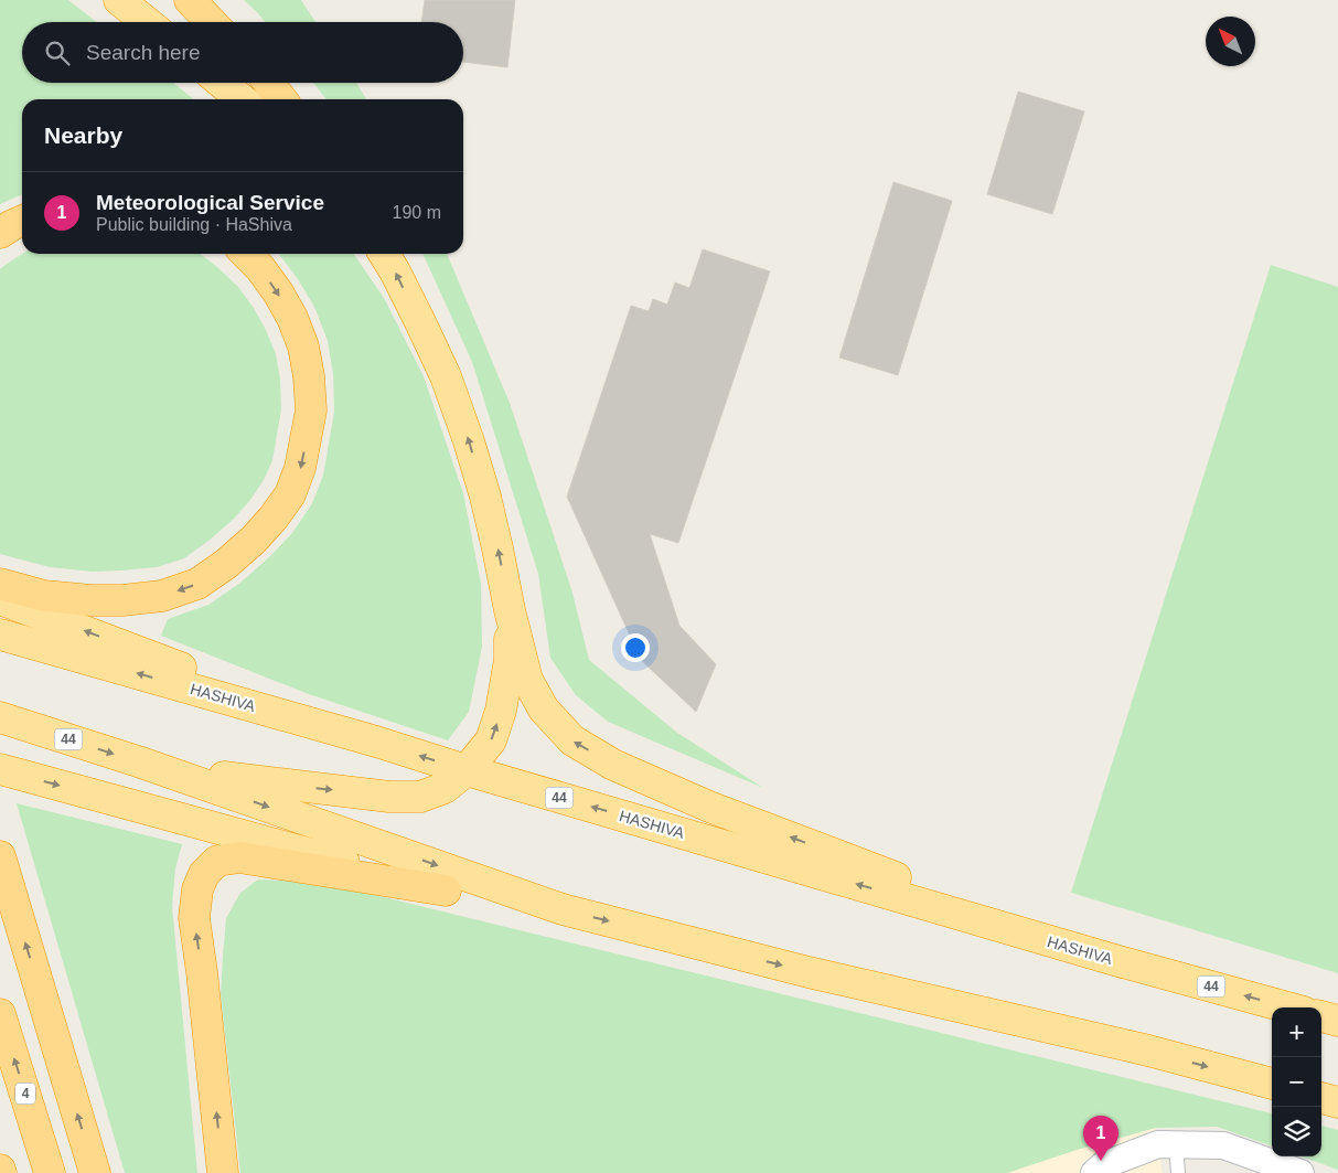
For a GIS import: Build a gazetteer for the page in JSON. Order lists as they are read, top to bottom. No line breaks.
{"streets":{"highway":["HASHIVA","44","4"]},"north":"top left","page":{"search":"Search here","heading":"Nearby","list":[{"mark":"1","name":"Meteorological Service","note":"Public building · HaShiva","value":"190 m"}],"map_buttons":["+","−"],"pins":"1"}}
